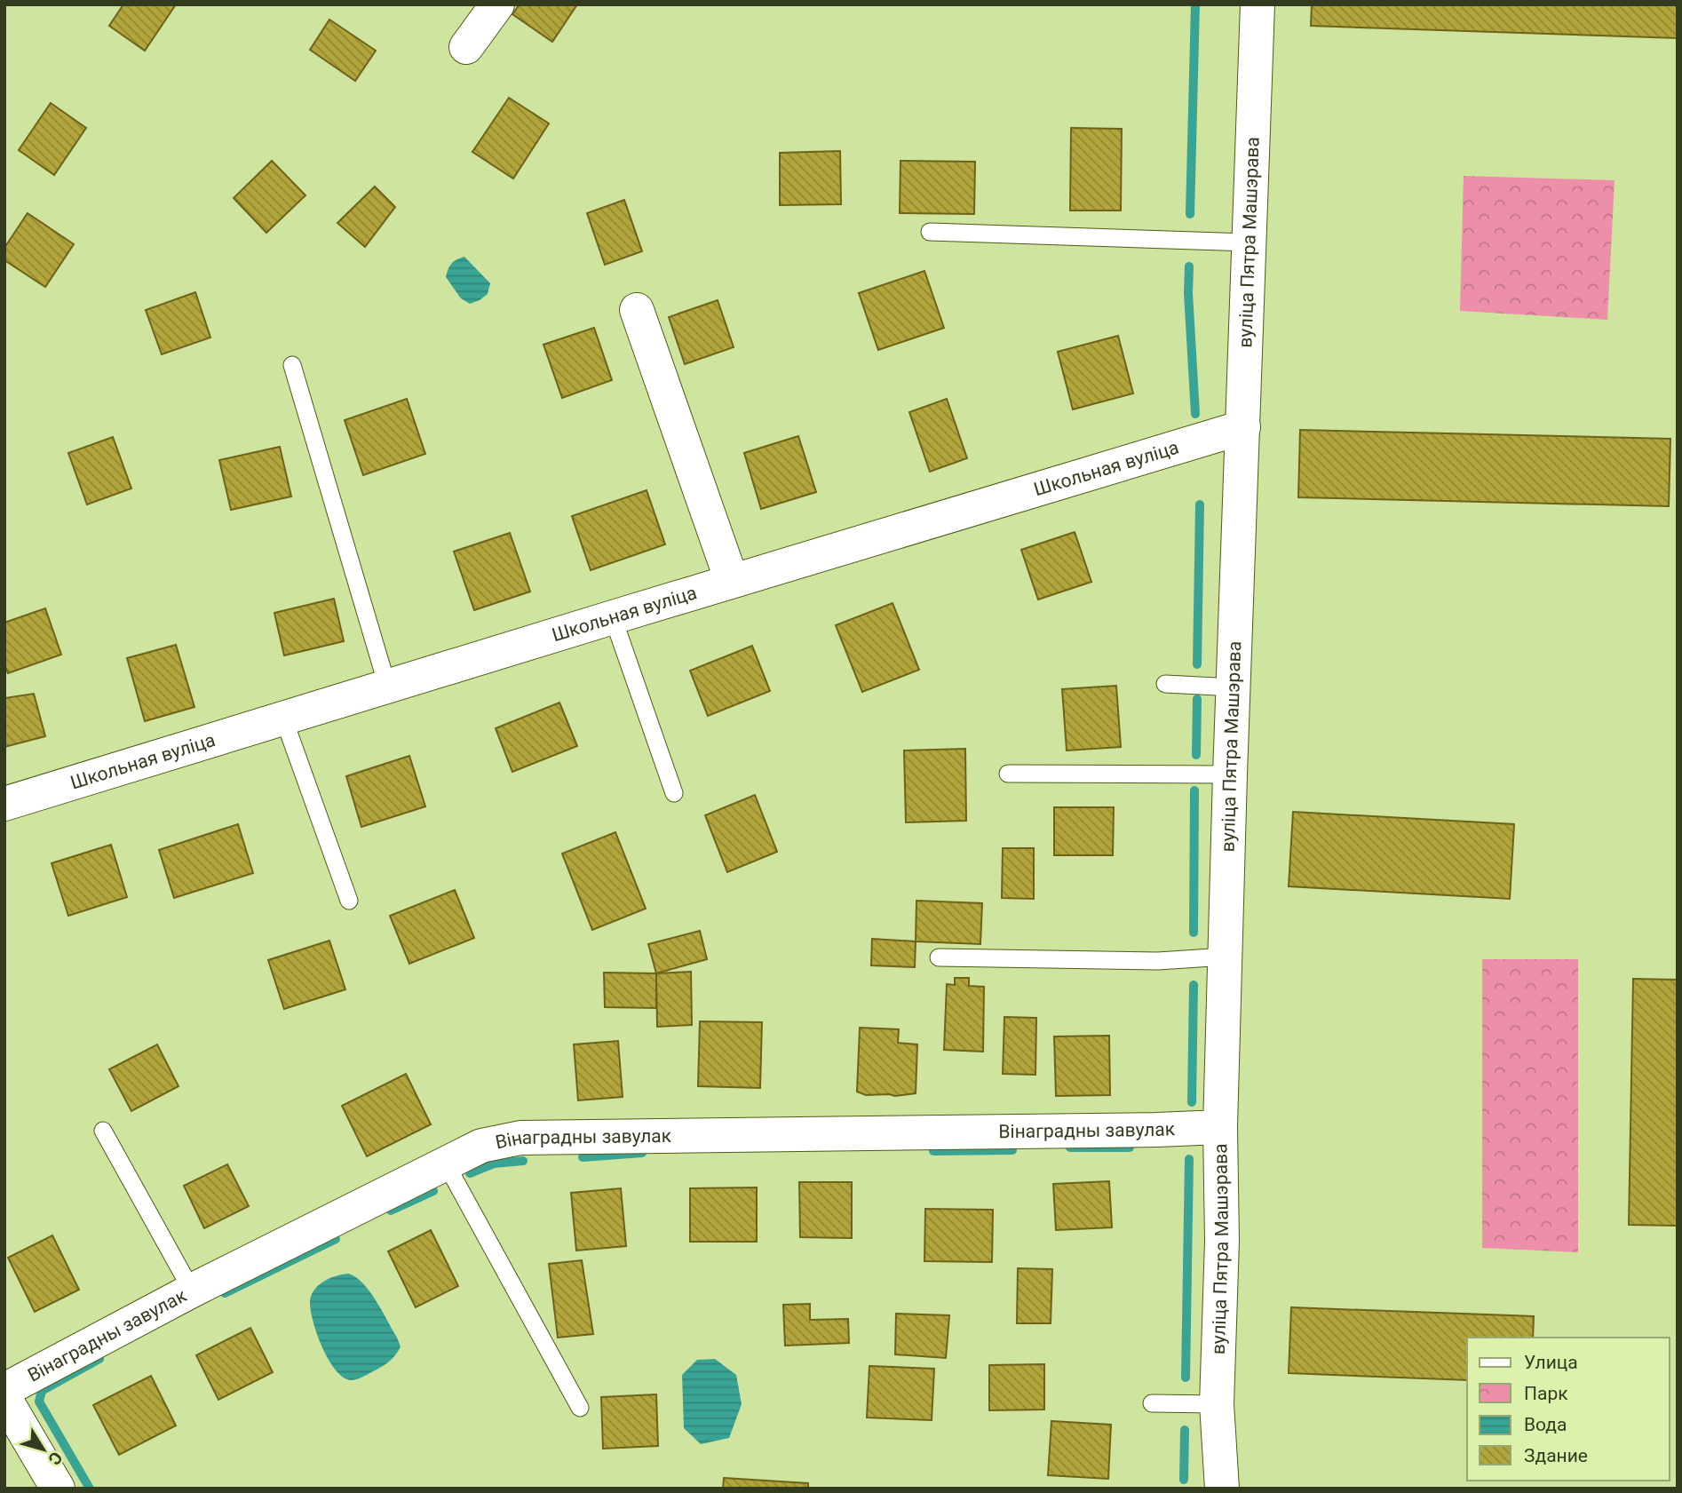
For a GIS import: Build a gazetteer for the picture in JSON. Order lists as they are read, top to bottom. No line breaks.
{"streets":{"street":["вуліца Пятра Машэрава","Школьная вуліца","Вінаградны завулак"]},"crossings":[["вуліца Пятра Машэрава","Школьная вуліца"],["вуліца Пятра Машэрава","Вінаградны завулак"]],"legend":["Улица","Парк","Вода","Здание"],"north":"bottom right"}
